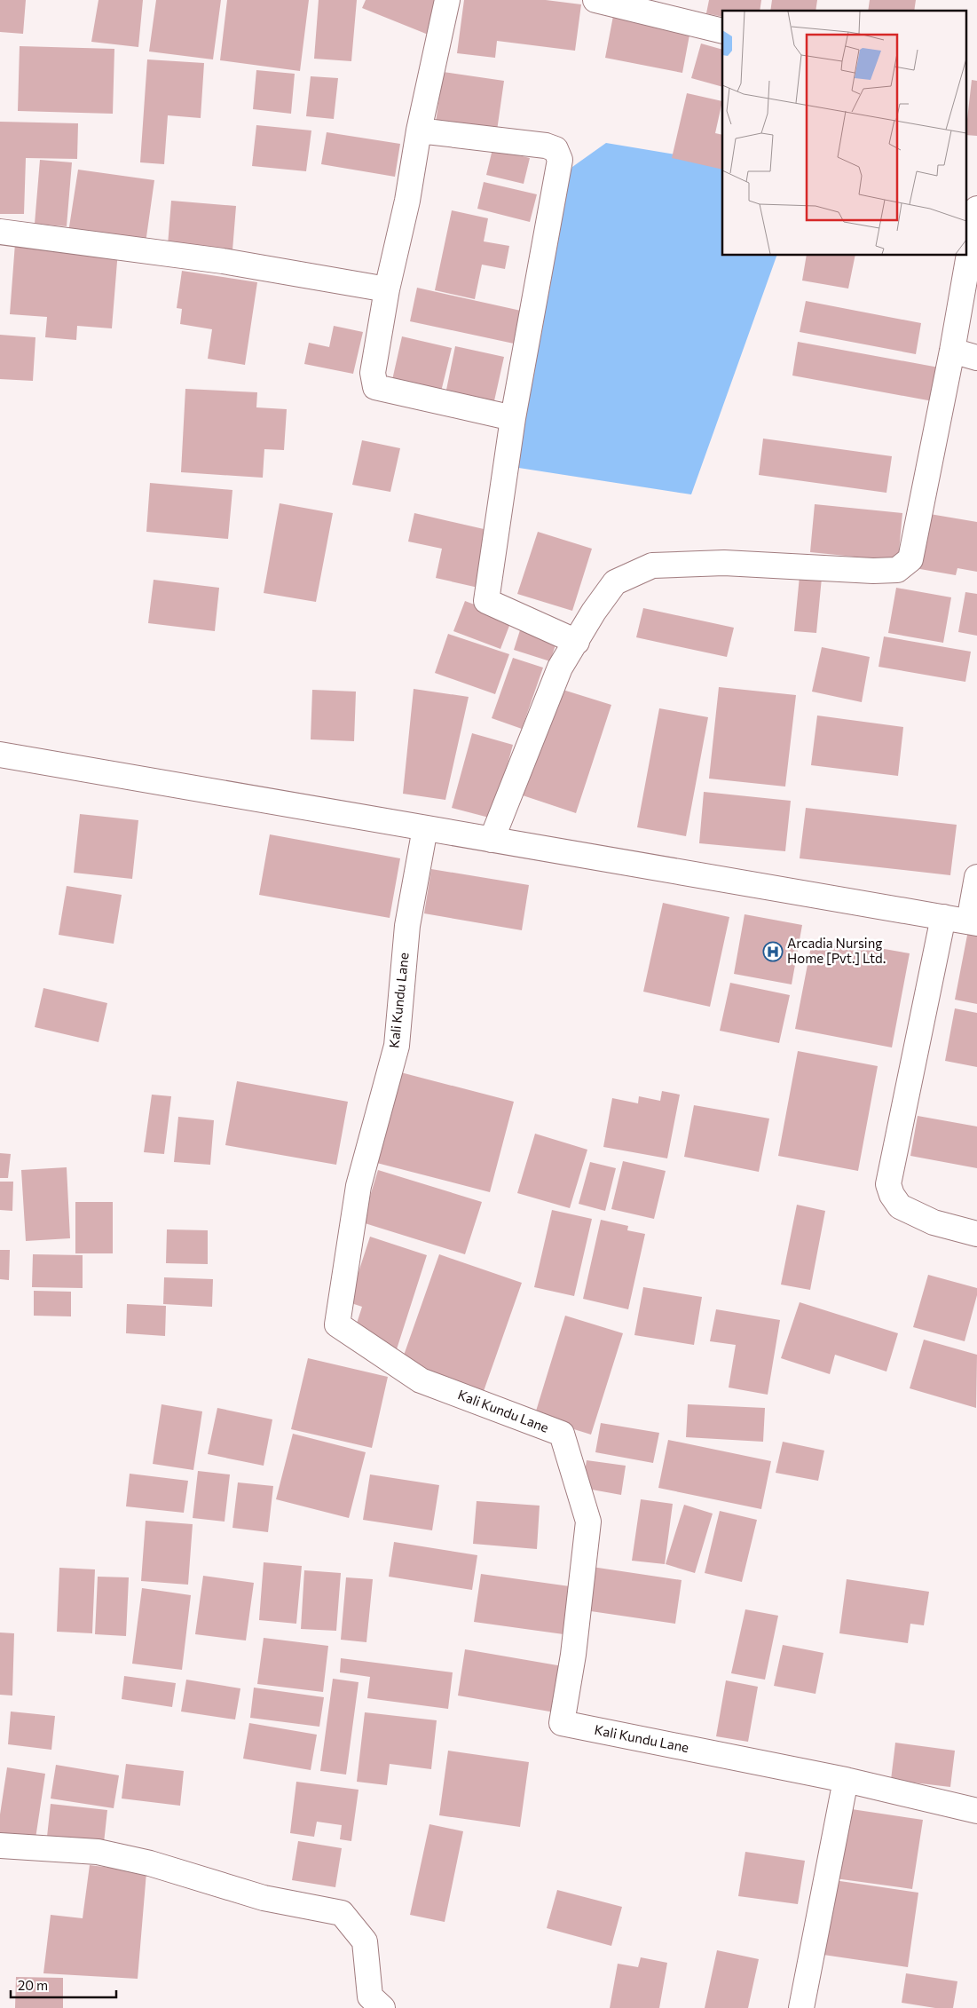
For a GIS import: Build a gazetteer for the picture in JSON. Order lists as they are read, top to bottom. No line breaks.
{"streets":{"street":["Kali Kundu Lane"]},"places":{"hospital":["Arcadia Nursing Home [Pvt.] Ltd."]},"scale_bar":"20 m"}
